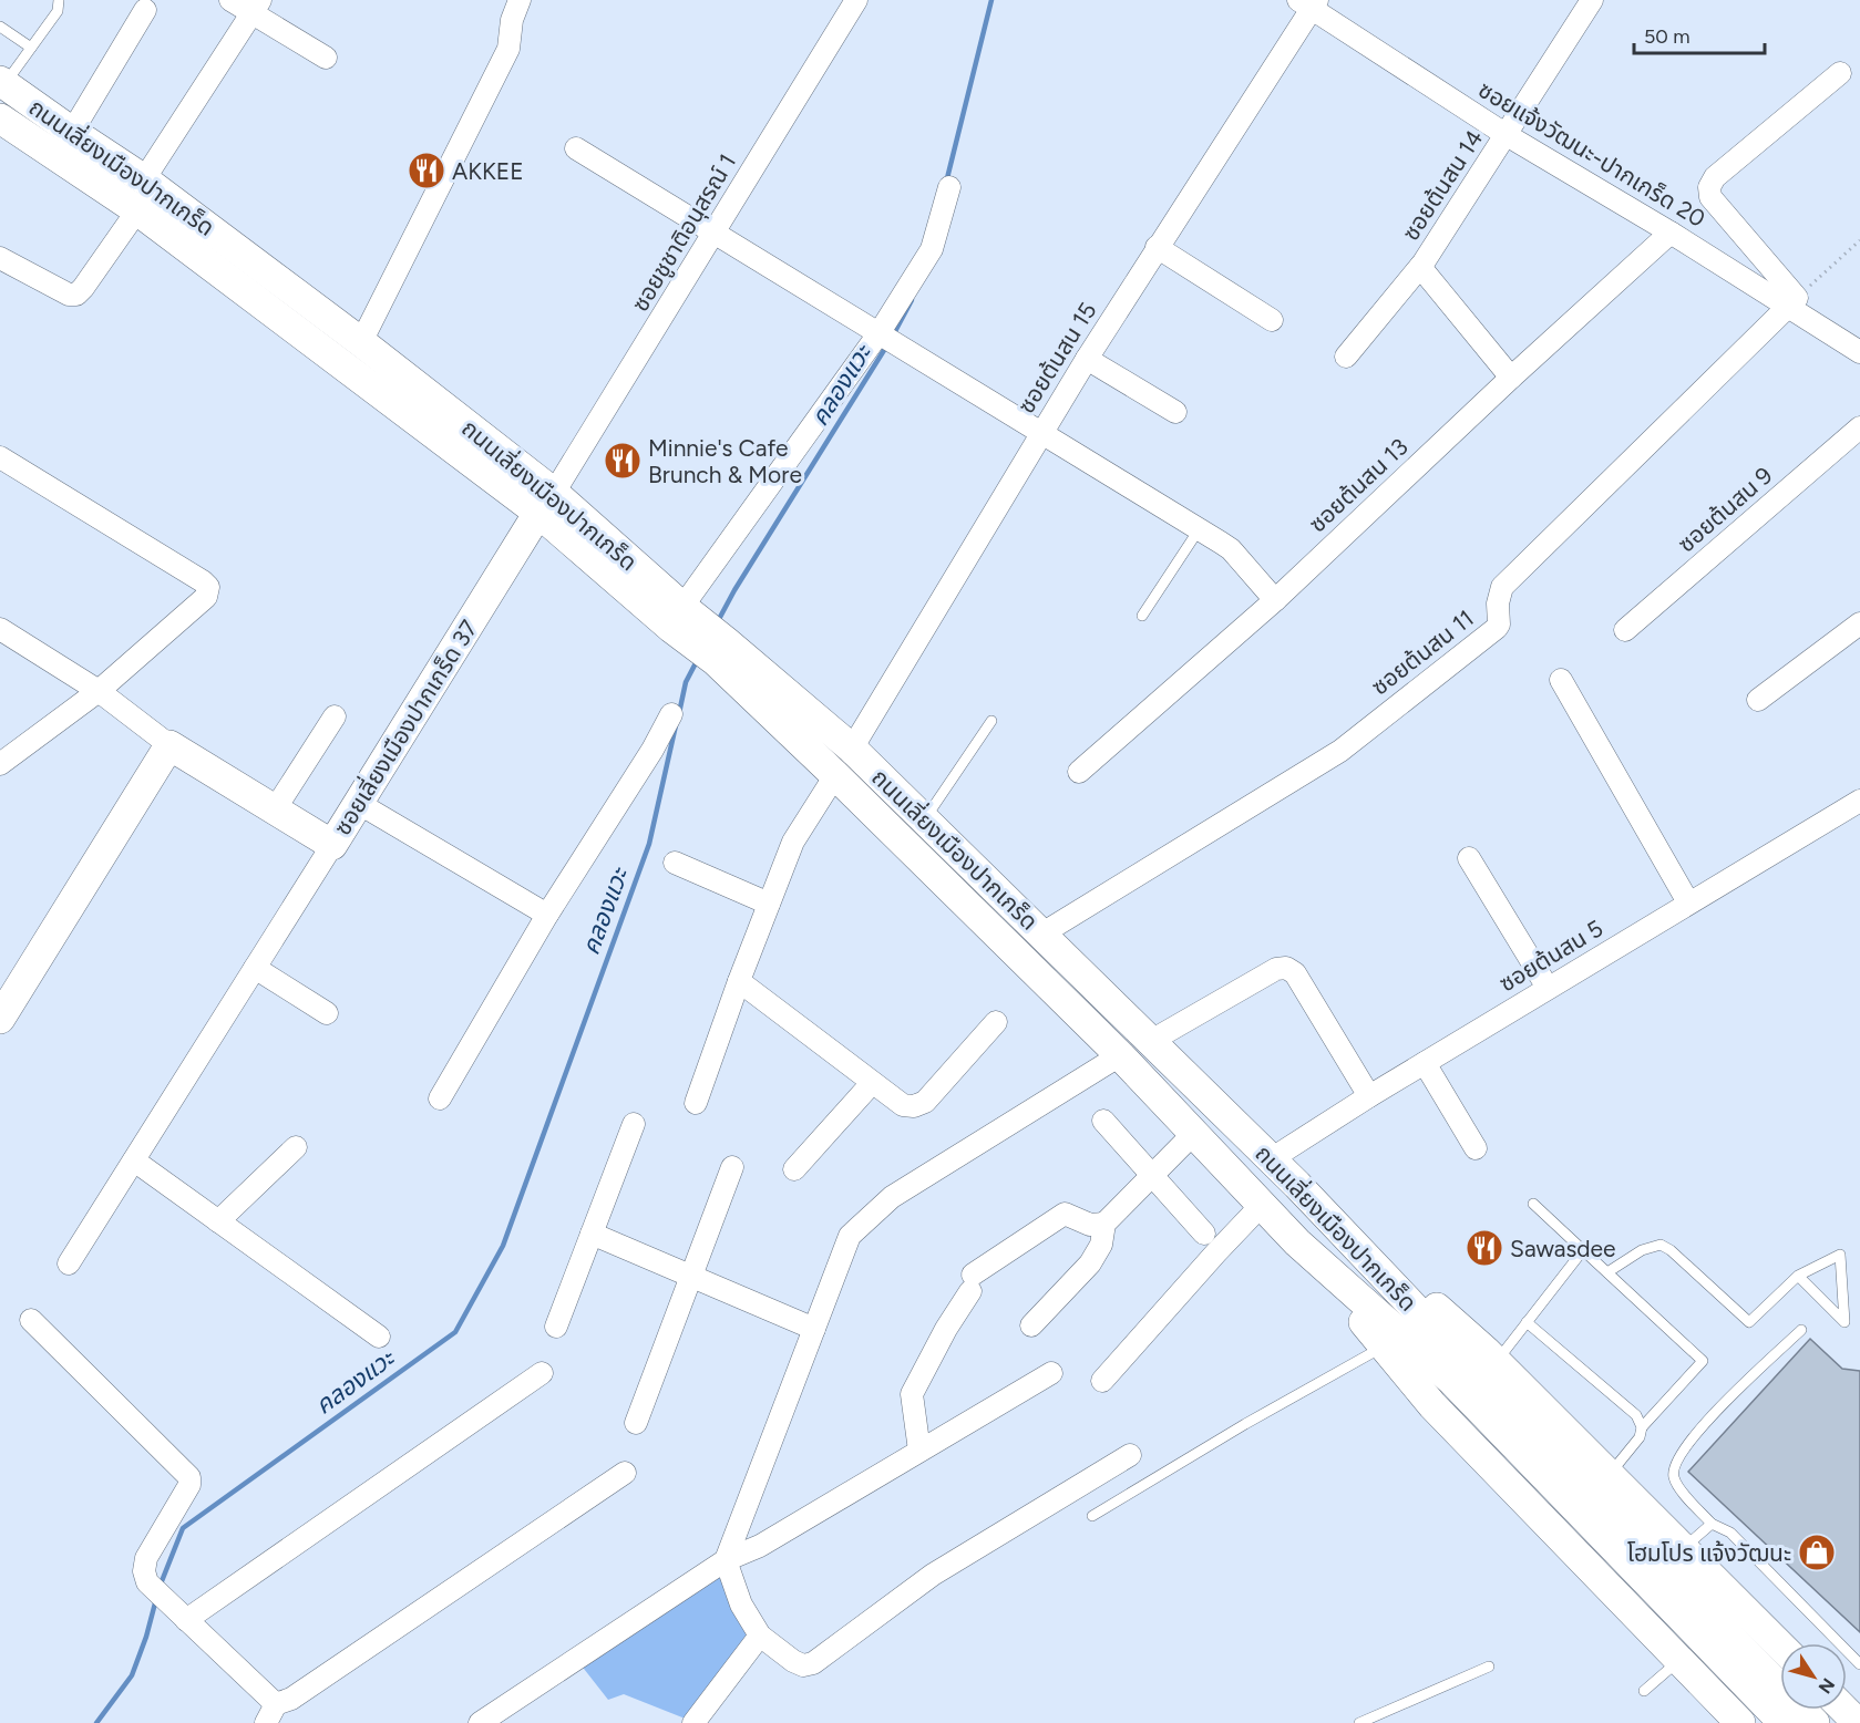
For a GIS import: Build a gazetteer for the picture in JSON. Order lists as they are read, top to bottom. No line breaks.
{"streets":{"main road":["ถนนเลี่ยงเมืองปากเกร็ด","ซอยเลี่ยงเมืองปากเกร็ด 37"],"street":["ซอยแจ้งวัฒนะ-ปากเกร็ด 20","ซอยต้นสน 14","ซอยชูชาติอนุสรณ์ 1","ซอยต้นสน 15","ซอยต้นสน 13","ซอยต้นสน 9","ซอยต้นสน 11","ซอยต้นสน 5"]},"crossings":[["ซอยแจ้งวัฒนะ-ปากเกร็ด 20","ซอยต้นสน 14"],["ซอยแจ้งวัฒนะ-ปากเกร็ด 20","ซอยต้นสน 15"],["ซอยแจ้งวัฒนะ-ปากเกร็ด 20","ซอยต้นสน 13"],["ซอยแจ้งวัฒนะ-ปากเกร็ด 20","ซอยต้นสน 11"],["ถนนเลี่ยงเมืองปากเกร็ด","ซอยชูชาติอนุสรณ์ 1"],["ถนนเลี่ยงเมืองปากเกร็ด","ซอยต้นสน 15"],["ถนนเลี่ยงเมืองปากเกร็ด","ซอยต้นสน 11"],["ถนนเลี่ยงเมืองปากเกร็ด","ซอยเลี่ยงเมืองปากเกร็ด 37"],["ถนนเลี่ยงเมืองปากเกร็ด","ซอยต้นสน 5"],["ซอยชูชาติอนุสรณ์ 1","ซอยเลี่ยงเมืองปากเกร็ด 37"]],"water":["คลองแวะ"],"places":{"restaurant":["AKKEE","Minnie's Cafe Brunch & More","Sawasdee"],"shop":["โฮมโปร แจ้งวัฒนะ"]},"scale_bar":"50 m","north":"bottom right"}
